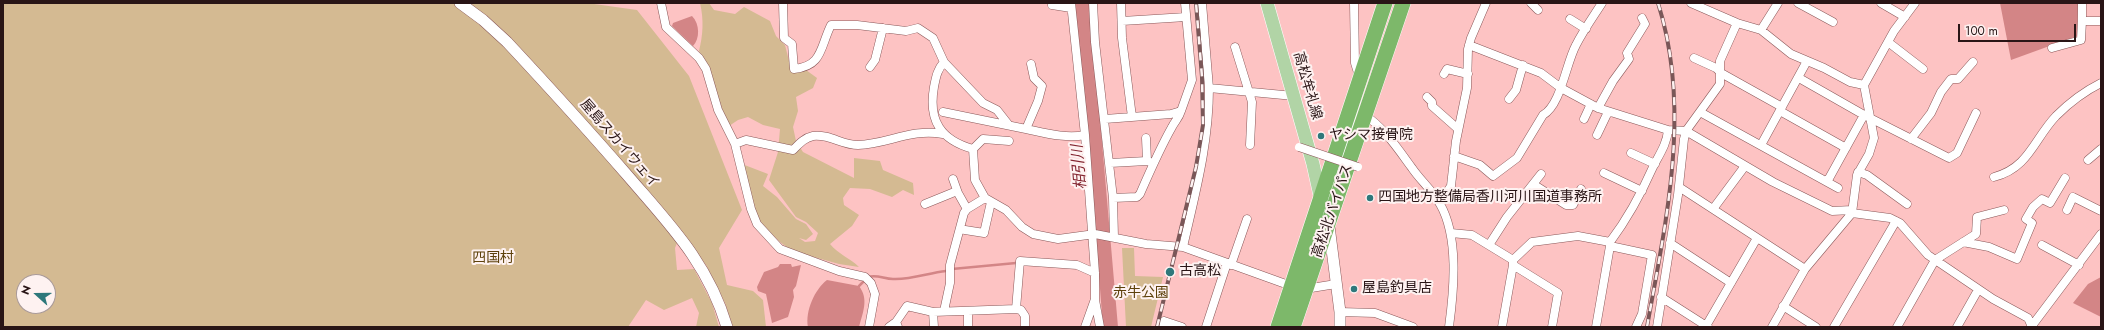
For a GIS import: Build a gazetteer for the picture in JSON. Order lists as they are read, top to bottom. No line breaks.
{"streets":{"highway":["高松北バイパス"],"main road":["高松牟礼線"],"street":["屋島スカイウェイ"]},"crossings":[["高松牟礼線","高松北バイパス"]],"water":["相引川"],"parks":["四国村","赤牛公園"],"places":["ヤシマ接骨院","四国地方整備局香川河川国道事務所","古高松","屋島釣具店"],"scale_bar":"100 m","north":"left"}
